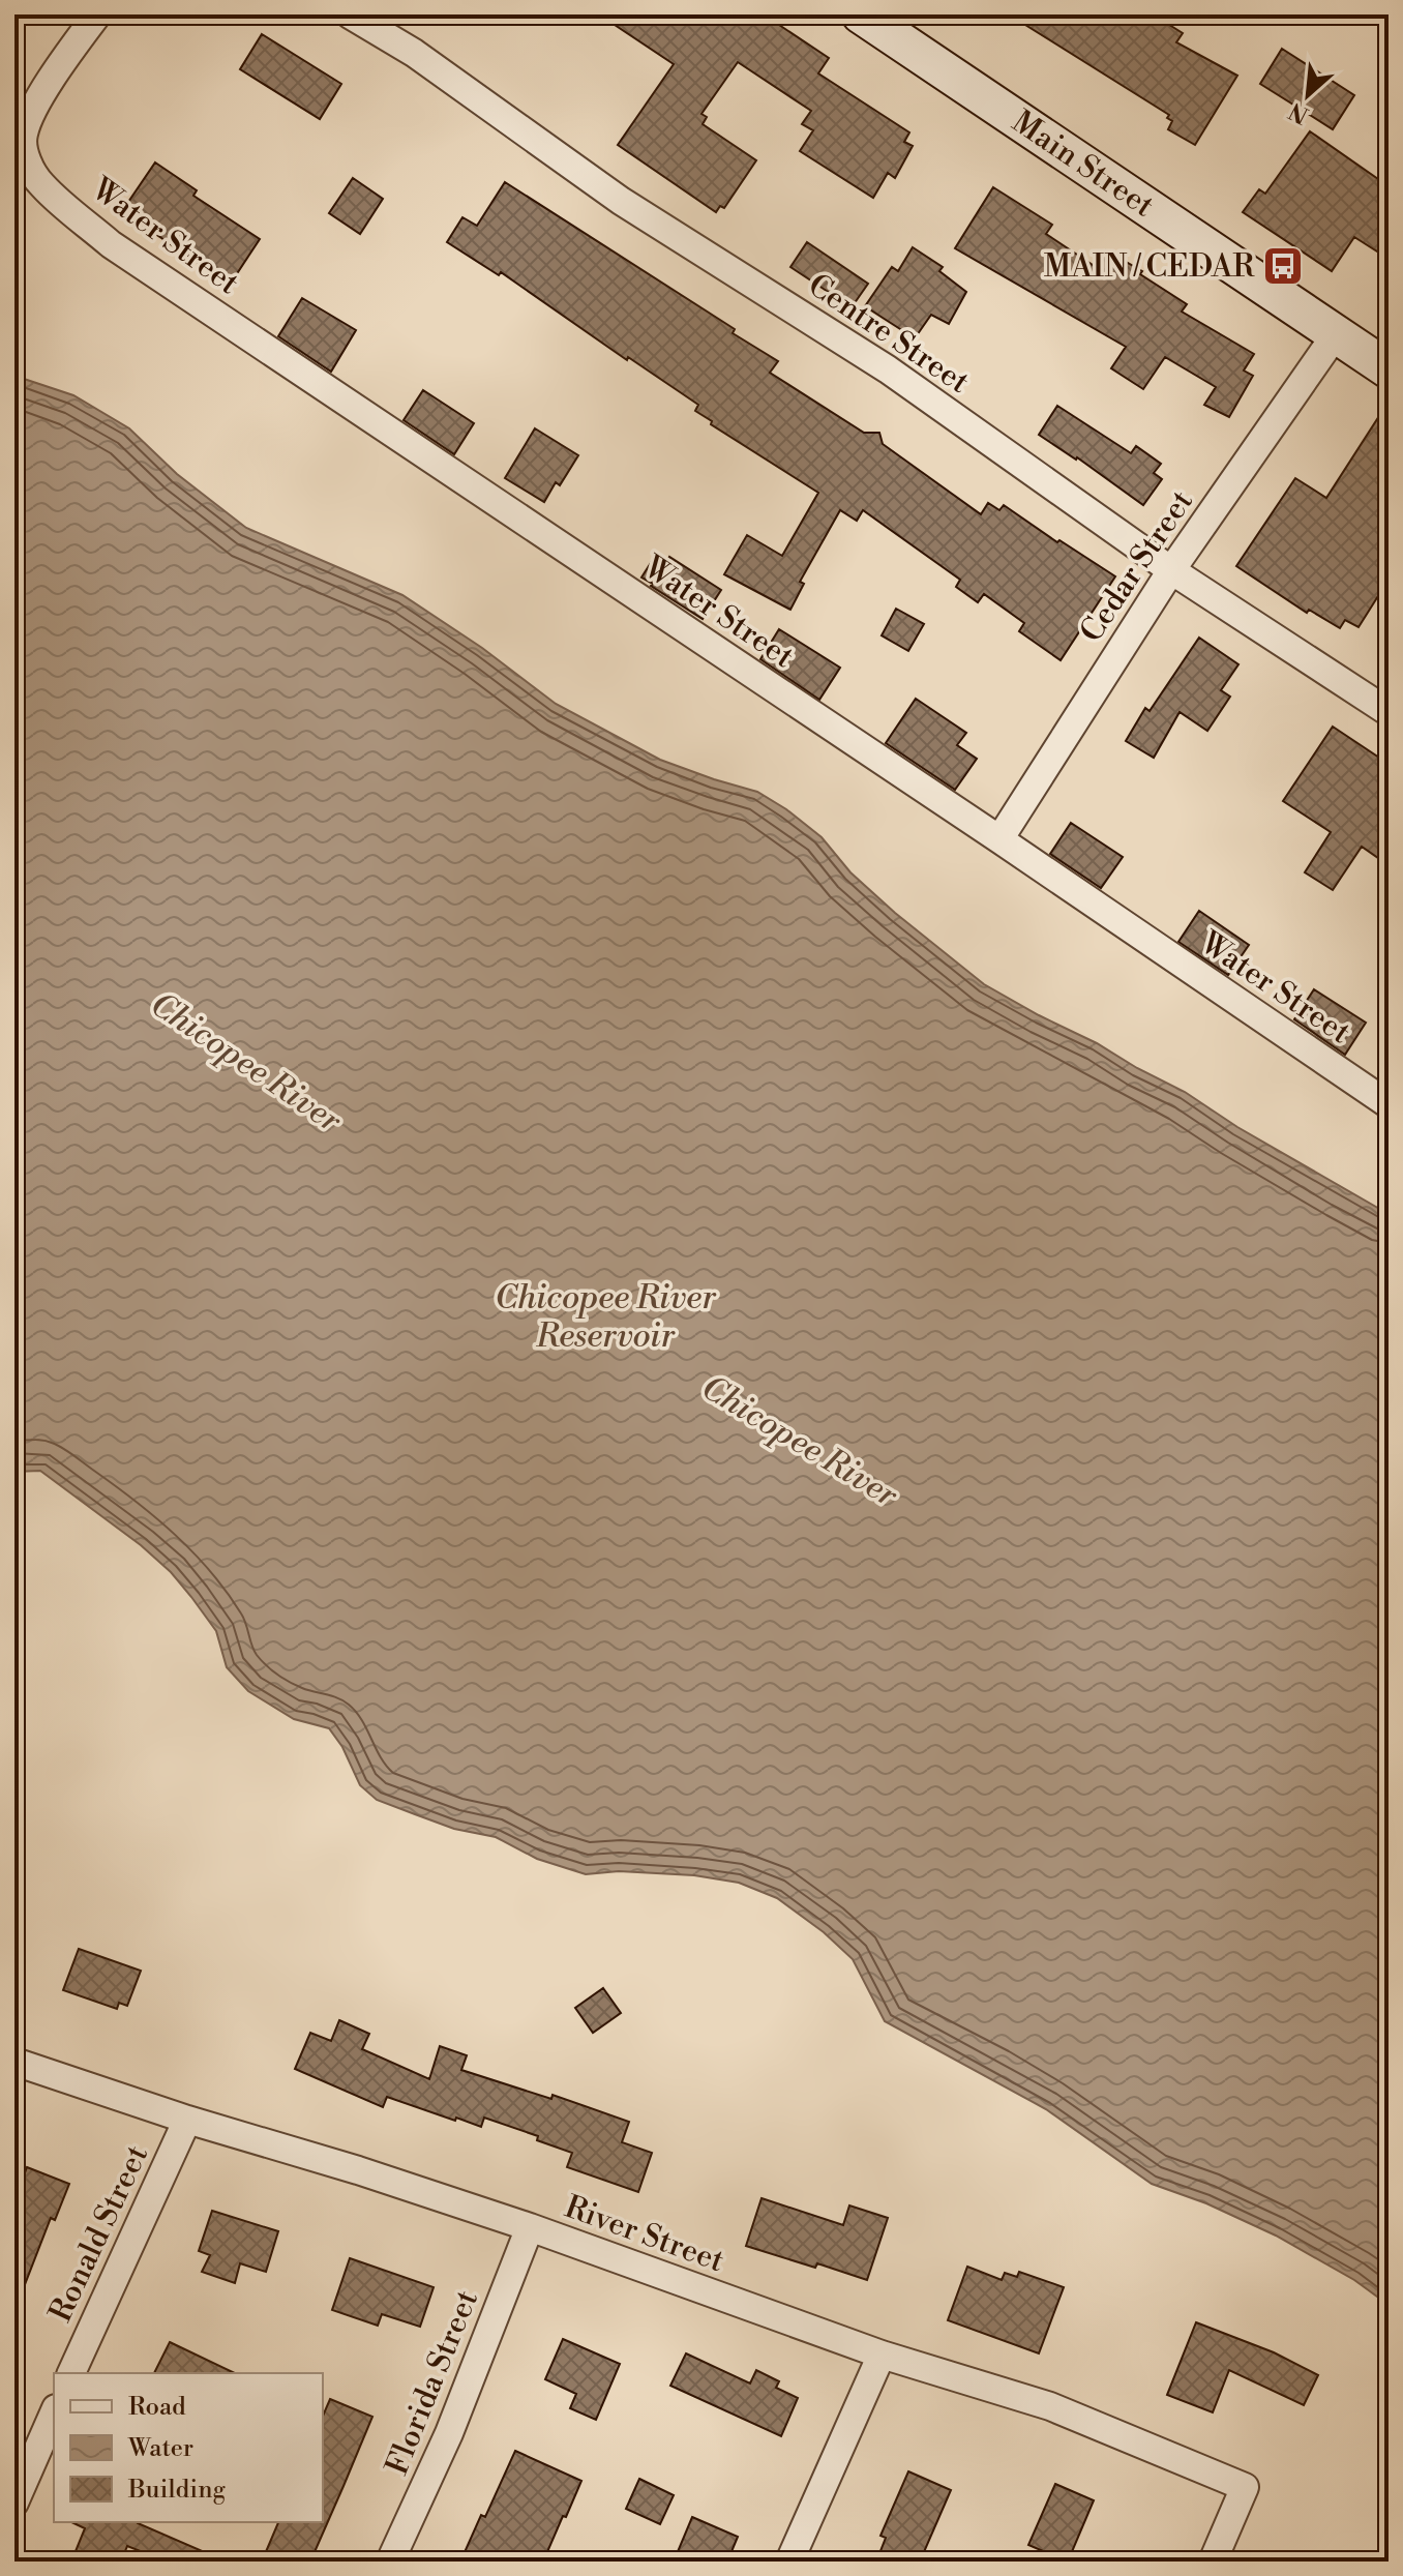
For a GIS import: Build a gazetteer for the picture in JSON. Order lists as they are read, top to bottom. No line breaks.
{"streets":{"main road":["Main Street"],"street":["Water Street","Centre Street","Cedar Street","Ronald Street","River Street","Florida Street"]},"crossings":[["Main Street","Cedar Street"],["Water Street","Cedar Street"],["Centre Street","Cedar Street"],["Ronald Street","River Street"],["River Street","Florida Street"]],"water":["Chicopee River","Chicopee River Reservoir"],"places":{"bus stop":["MAIN / CEDAR"]},"legend":["Road","Water","Building"],"north":"bottom left"}
